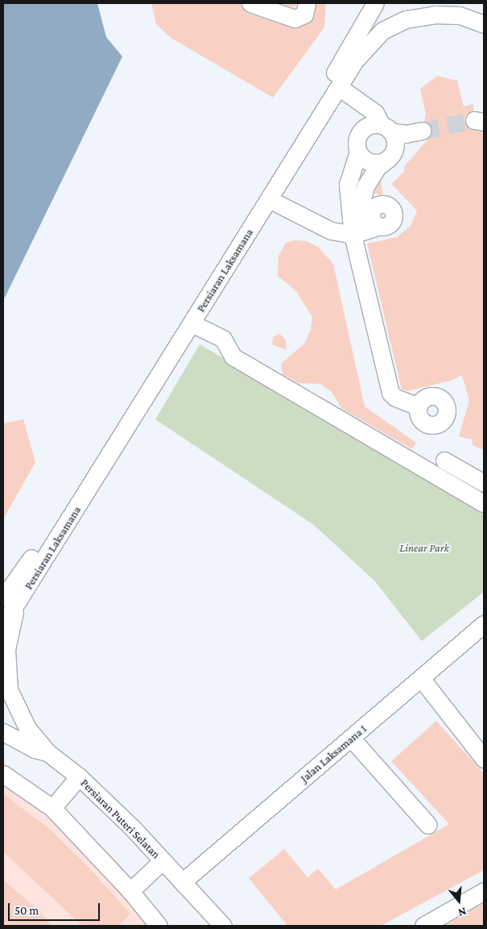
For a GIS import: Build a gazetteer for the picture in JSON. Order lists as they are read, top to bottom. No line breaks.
{"streets":{"street":["Persiaran Laksamana","Jalan Laksamana 1","Persiaran Puteri Selatan"]},"crossings":[["Jalan Laksamana 1","Persiaran Puteri Selatan"]],"parks":["Linear Park"],"scale_bar":"50 m","north":"bottom"}
